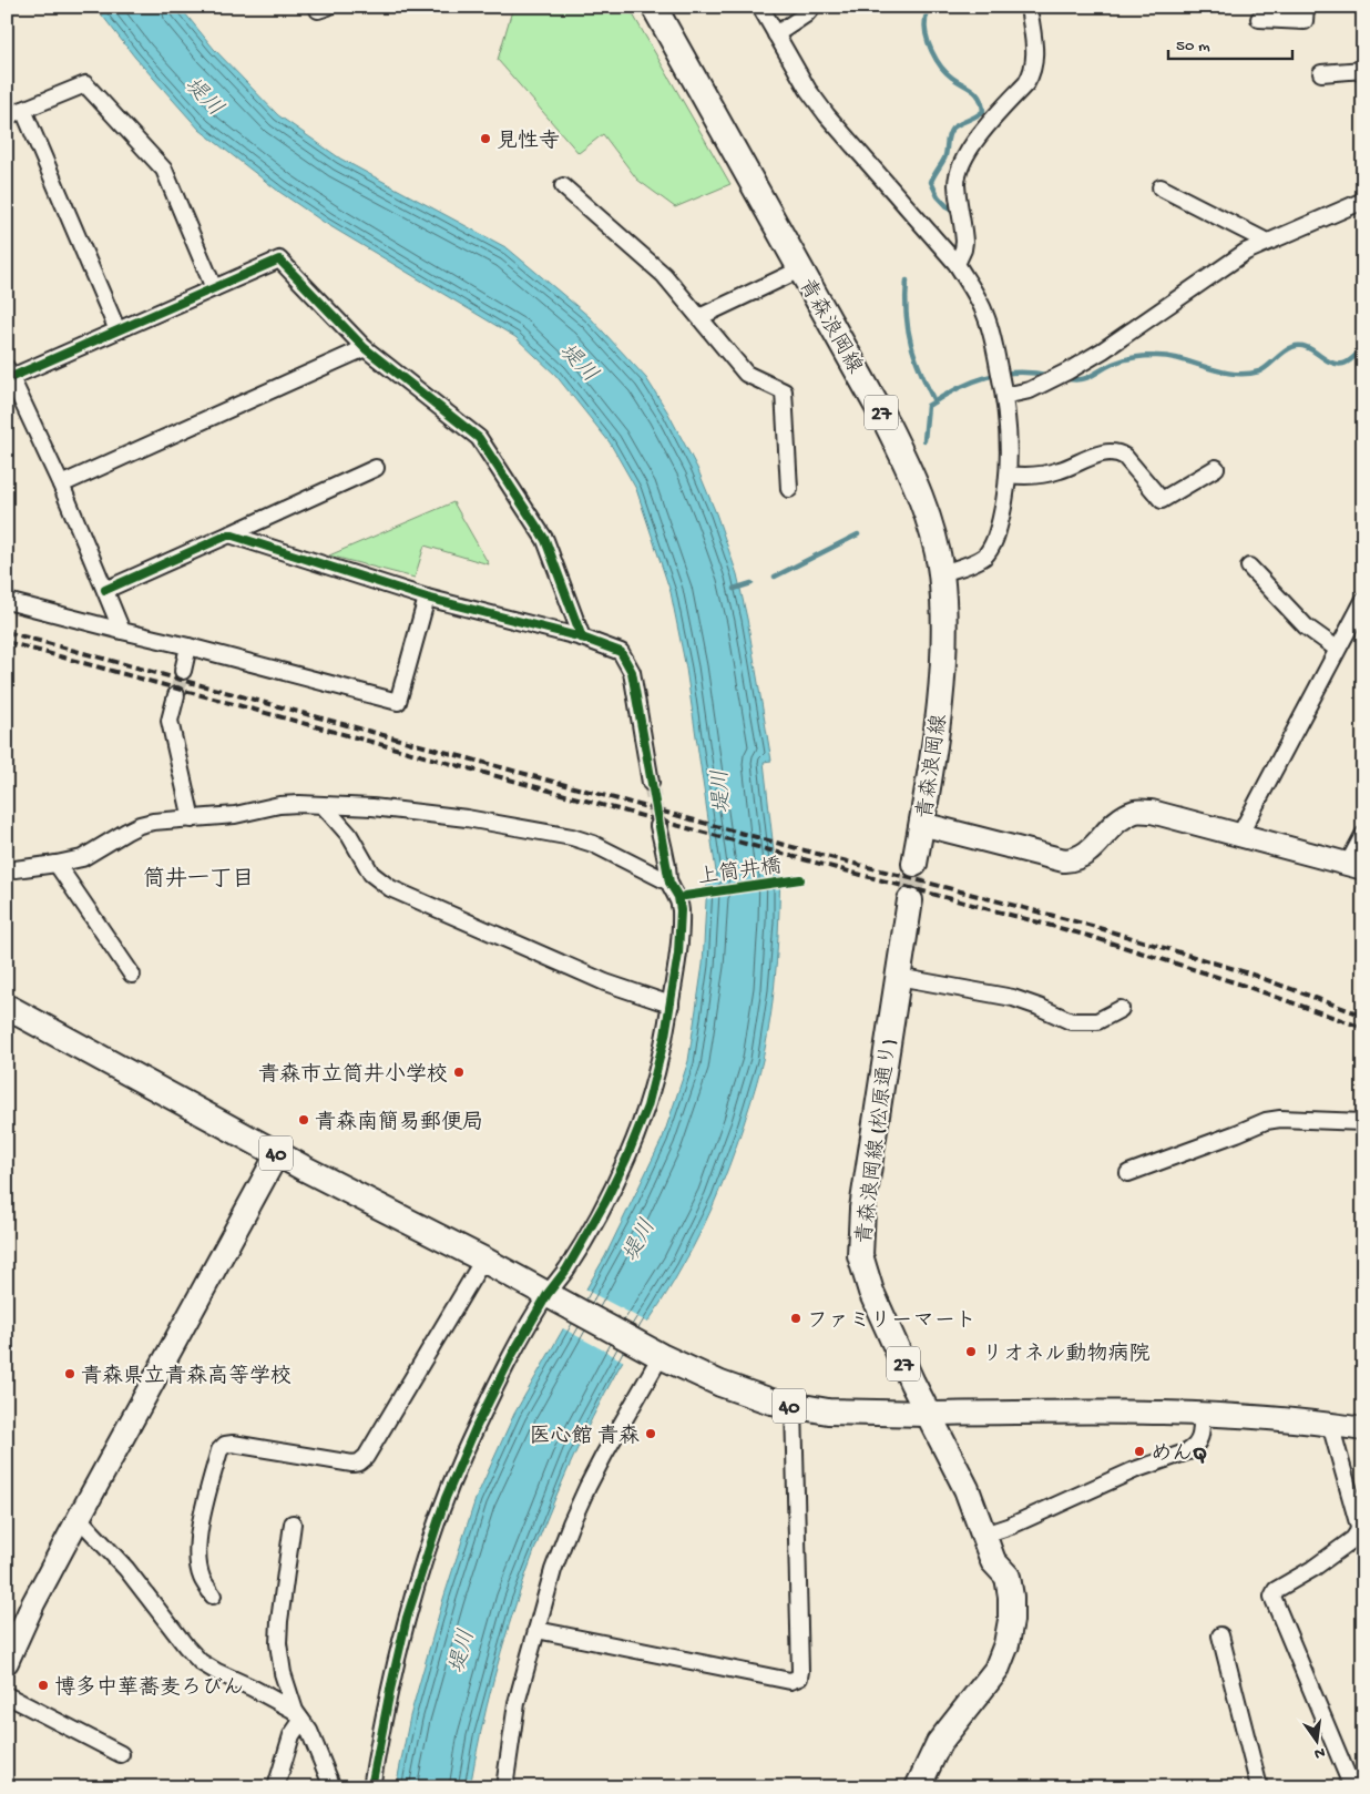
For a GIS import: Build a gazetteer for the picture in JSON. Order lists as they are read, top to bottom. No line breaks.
{"streets":{"main road":["青森浪岡線","27","青森浪岡線 (松原通り)","40"],"cycle path":["上筒井橋"]},"crossings":[["青森浪岡線 (松原通り)","40"]],"districts":["筒井一丁目"],"water":["堤川"],"places":["見性寺","青森市立筒井小学校","青森南簡易郵便局","ファミリーマート","リオネル動物病院","青森県立青森高等学校","医心館 青森","めんQ","博多中華蕎麦ろびん"],"scale_bar":"50 m","north":"bottom"}
